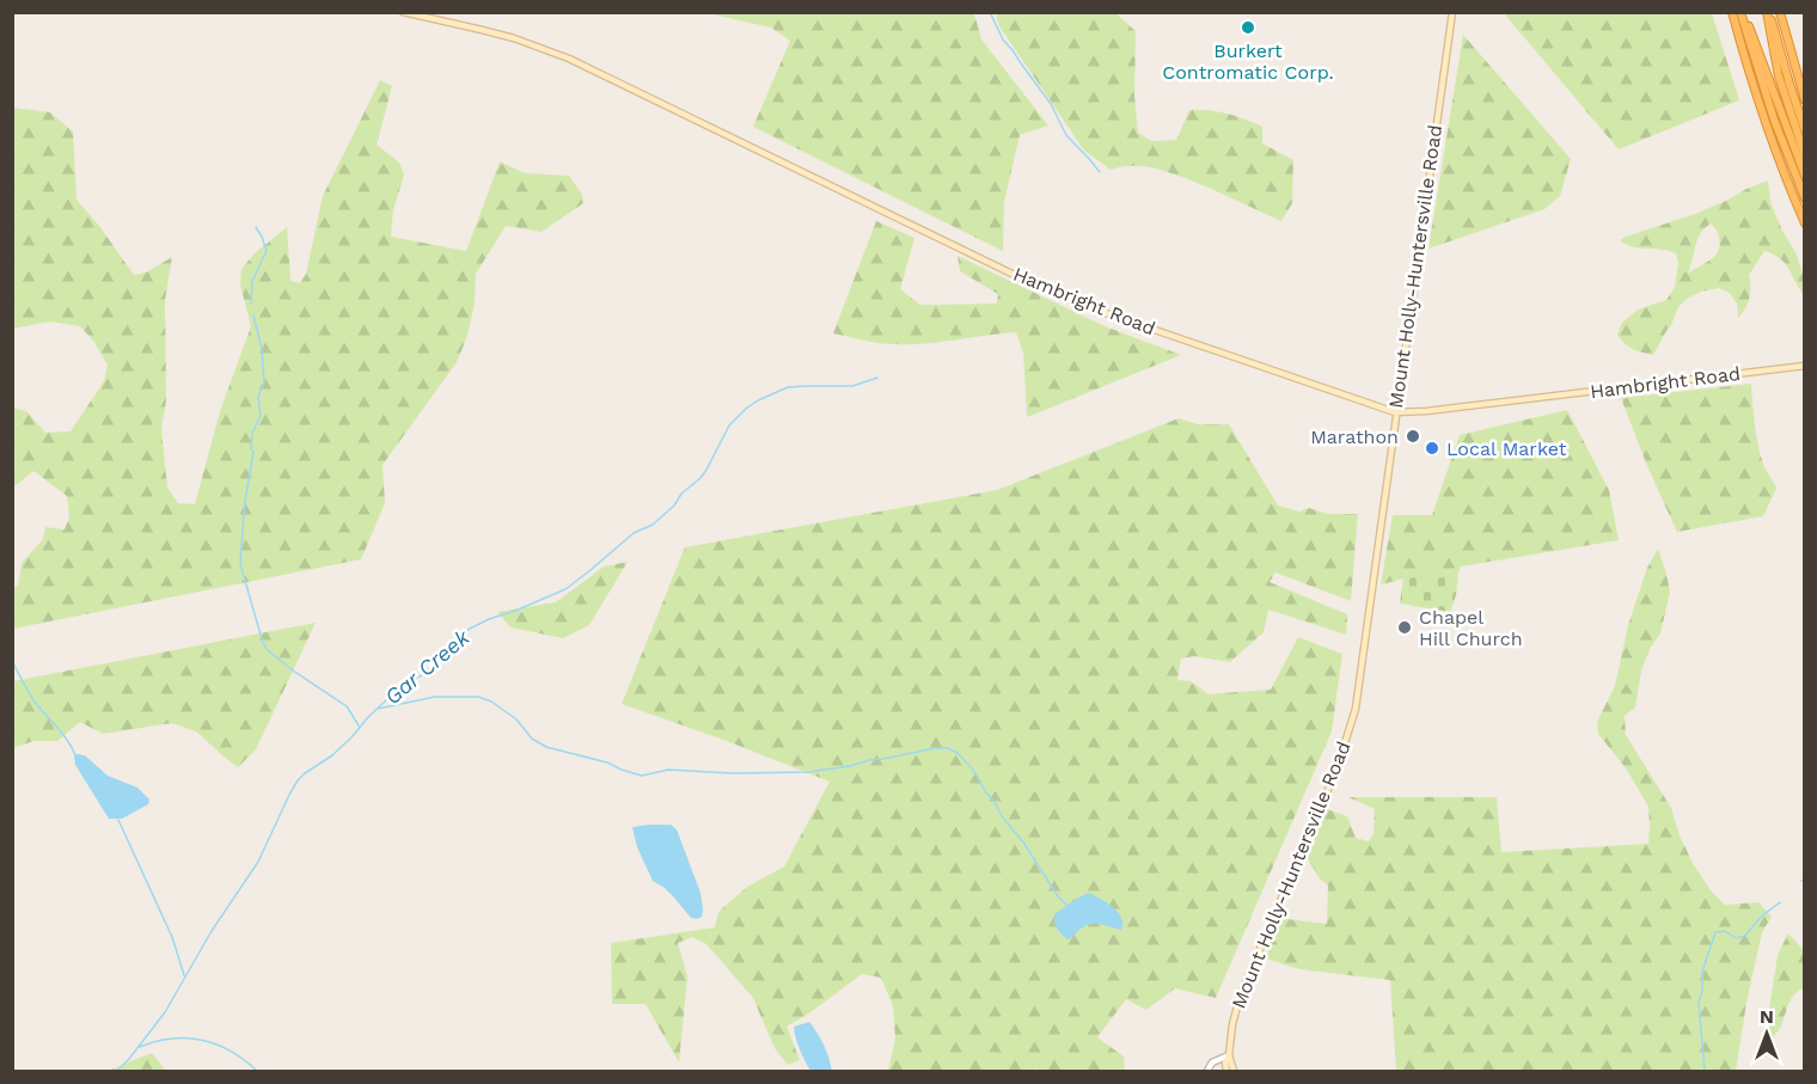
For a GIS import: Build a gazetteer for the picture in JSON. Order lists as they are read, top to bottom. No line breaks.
{"streets":{"main road":["Mount Holly-Huntersville Road","Hambright Road"]},"crossings":[["Mount Holly-Huntersville Road","Hambright Road"]],"water":["Gar Creek"],"places":["Burkert Contromatic Corp.","Marathon","Local Market","Chapel Hill Church"],"north":"top"}
